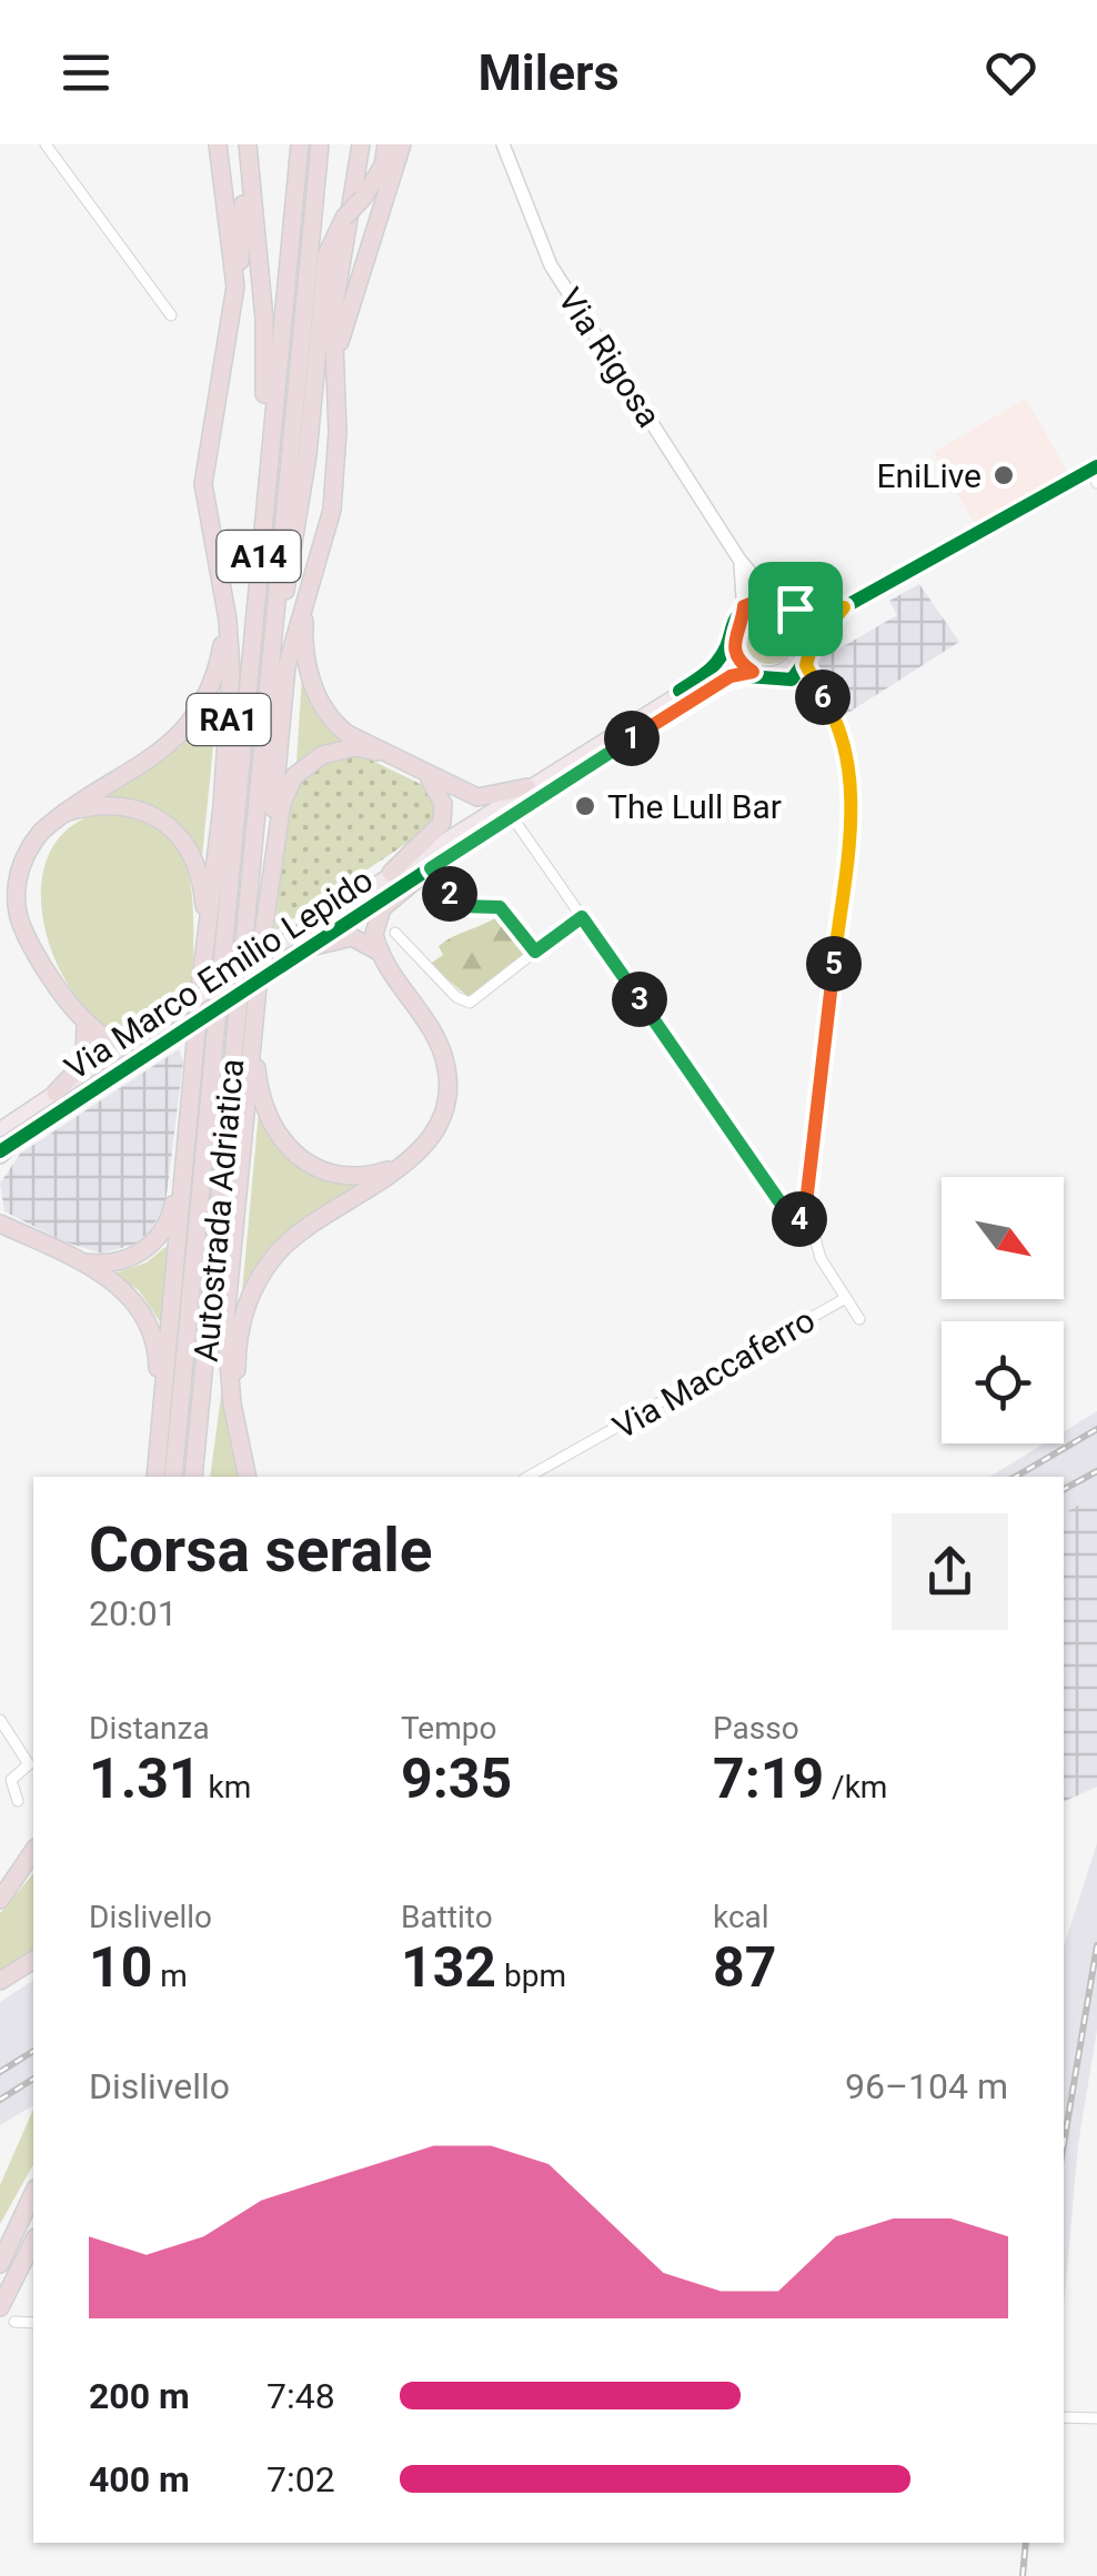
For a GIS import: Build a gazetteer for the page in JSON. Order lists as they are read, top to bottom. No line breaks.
{"streets":{"highway":["A14","RA1","Autostrada Adriatica"],"main road":["Via Rigosa","Via Marco Emilio Lepido"],"street":["Via Maccaferro"]},"crossings":[["Via Rigosa","Via Marco Emilio Lepido"],["RA1","Via Marco Emilio Lepido"]],"places":["EniLive","The Lull Bar"],"north":"bottom right","page":{"header":"Milers","pins":["6","1","2","5","3","4"],"heading":["Corsa serale","20:01"],"stats":[["Distanza","1.31 km"],["Tempo","9:35"],["Passo","7:19 /km"],["Dislivello","10 m"],["Battito","132 bpm"],["kcal","87"]],"chart":["Dislivello","96–104 m"],"list":[{"name":"200 m","note":"7:48"},{"name":"400 m","note":"7:02"}]}}
